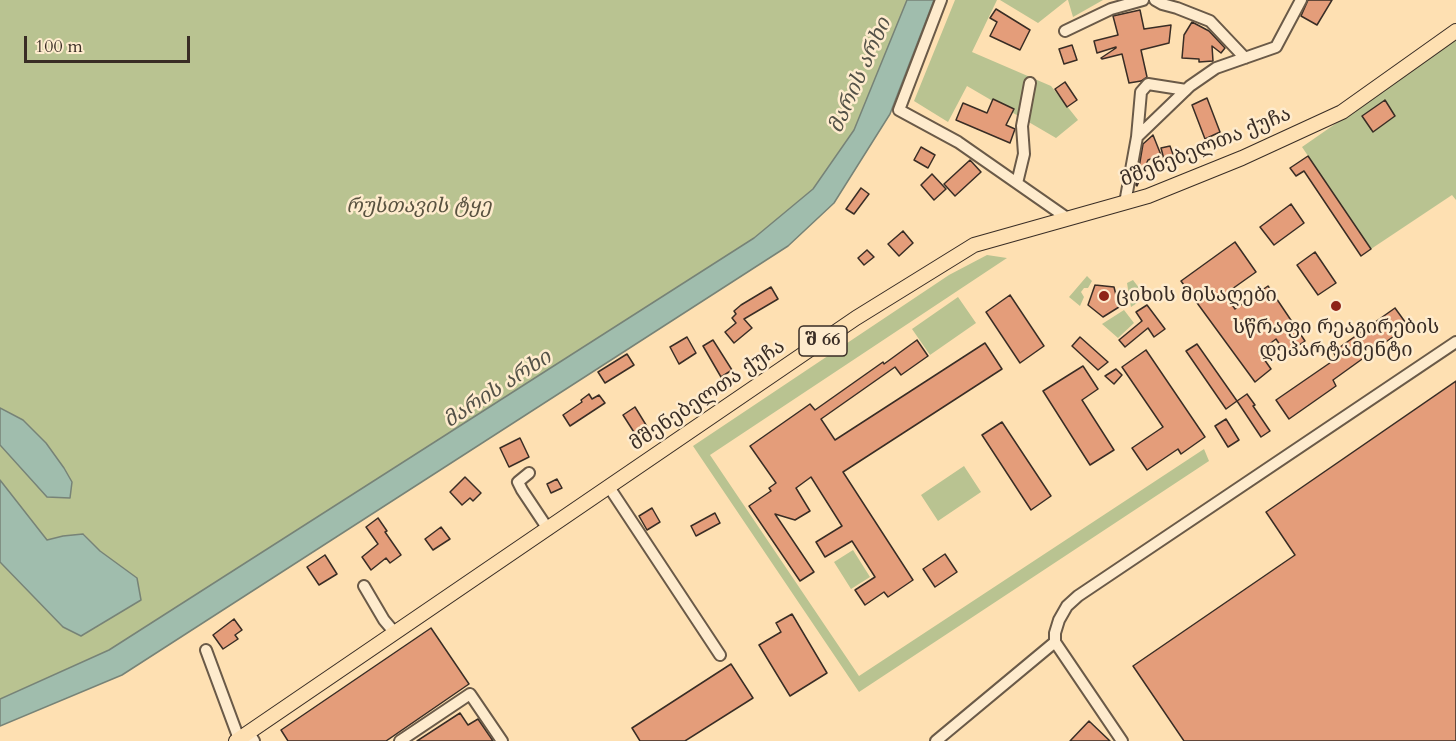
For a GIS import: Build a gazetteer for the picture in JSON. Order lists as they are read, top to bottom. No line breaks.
{"streets":{"main road":["მშენებელთა ქუჩა","შ 66"]},"water":["მარის არხი"],"parks":["რუსთავის ტყე"],"places":["ციხის მისაღები","სწრაფი რეაგირების დეპარტამენტი"],"scale_bar":"100 m"}
